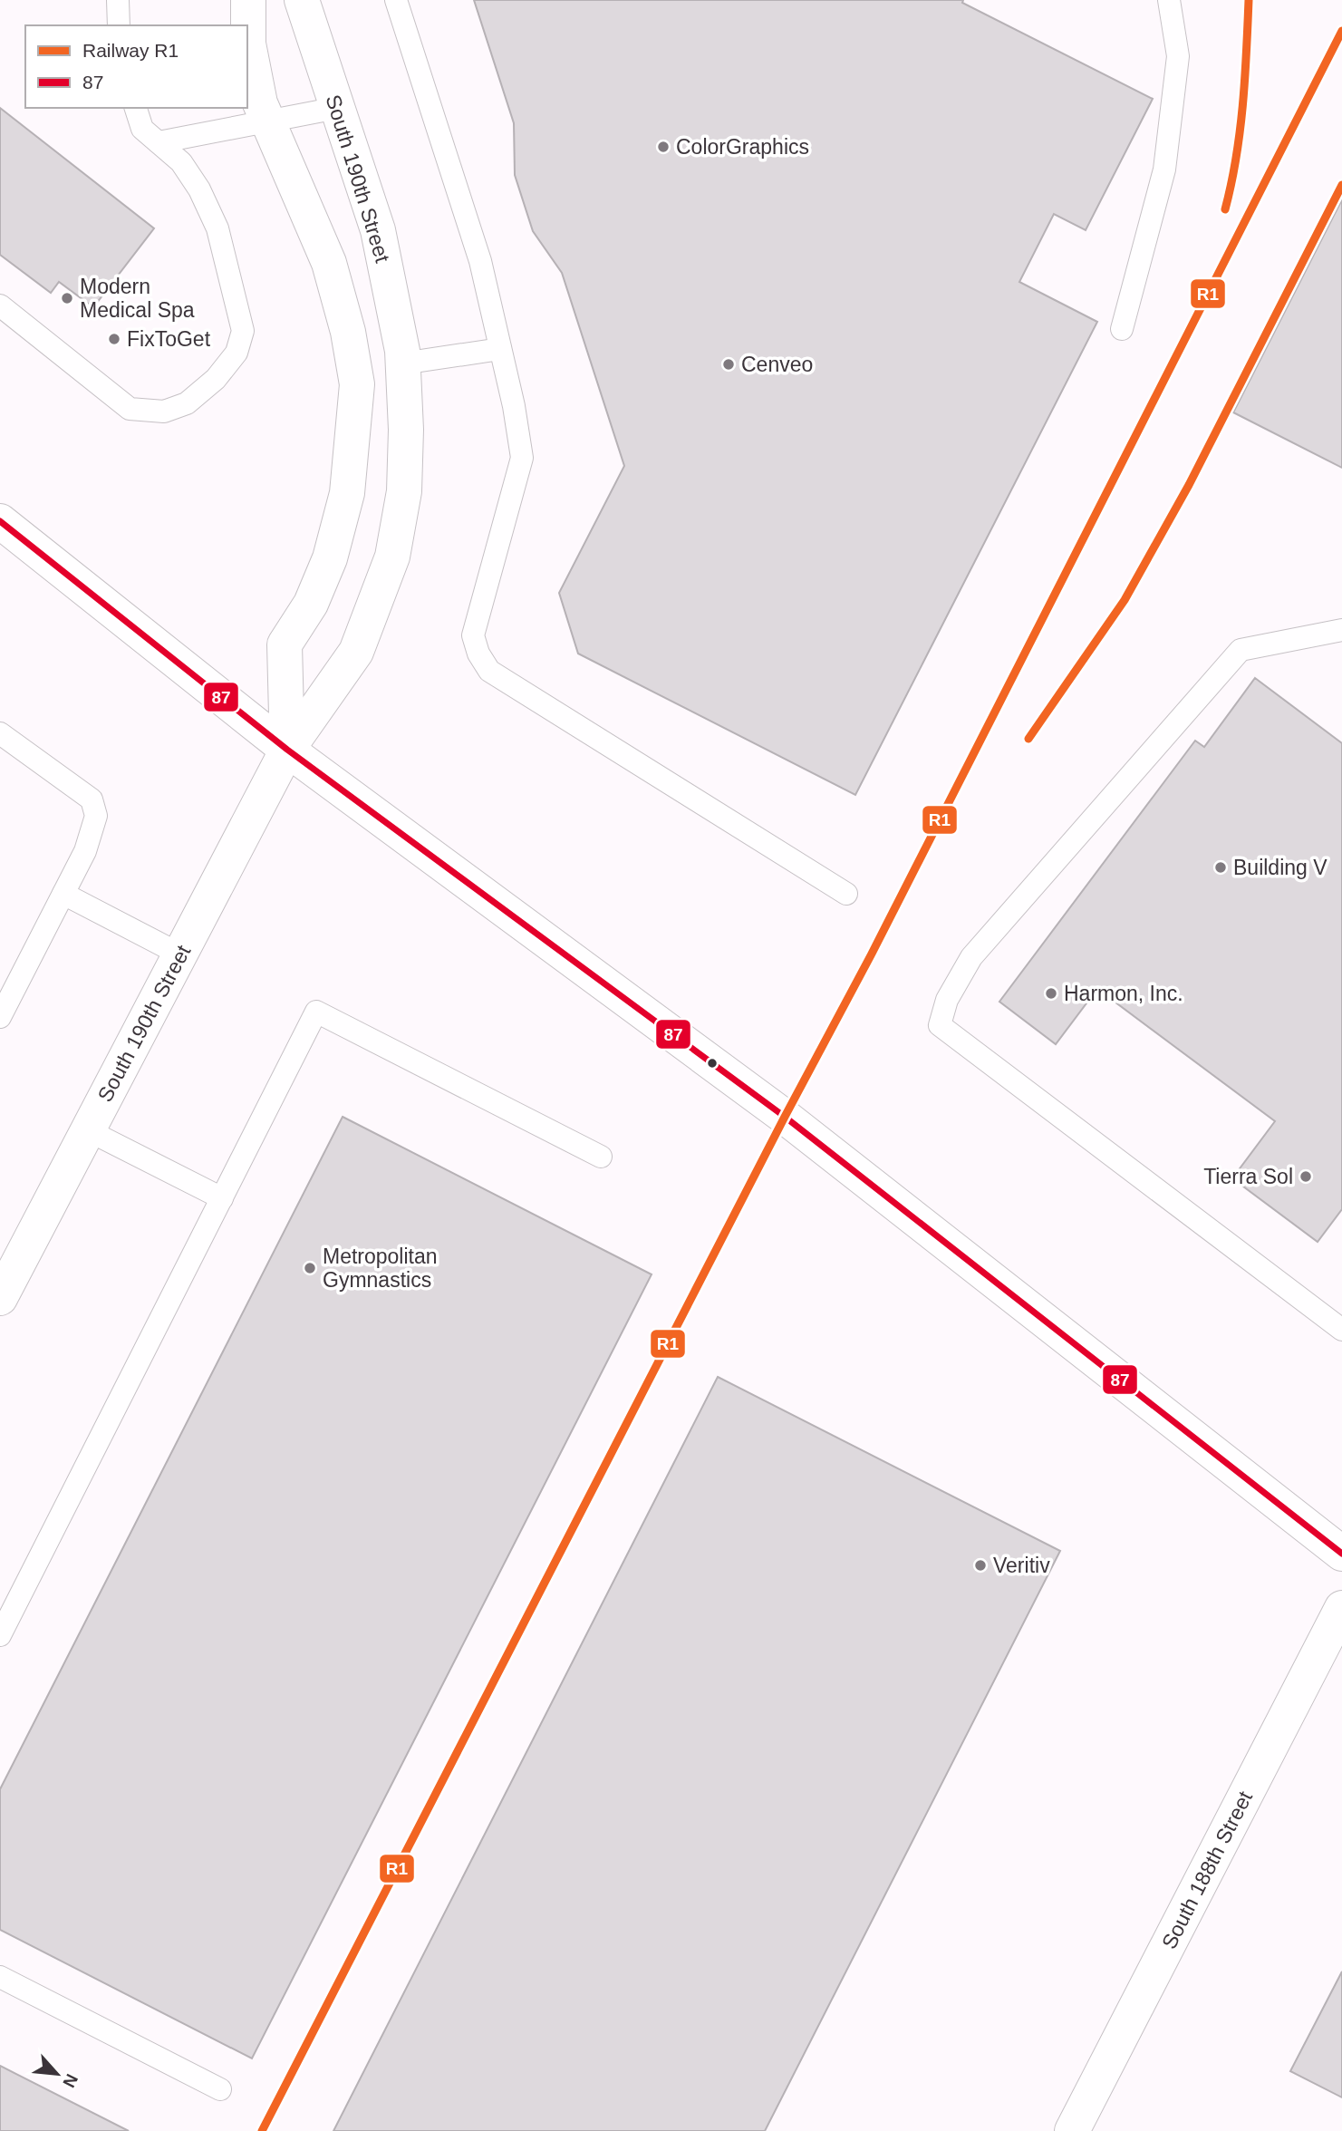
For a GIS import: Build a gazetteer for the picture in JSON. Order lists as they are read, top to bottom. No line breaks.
{"streets":{"street":["South 190th Street","South 188th Street"]},"places":["ColorGraphics","Modern Medical Spa","FixToGet","Cenveo","Building V","Harmon, Inc.","Tierra Sol","Metropolitan Gymnastics","Veritiv"],"lines":["rail line R1","transit line 87"],"legend":["Railway R1","87"],"north":"bottom right"}
